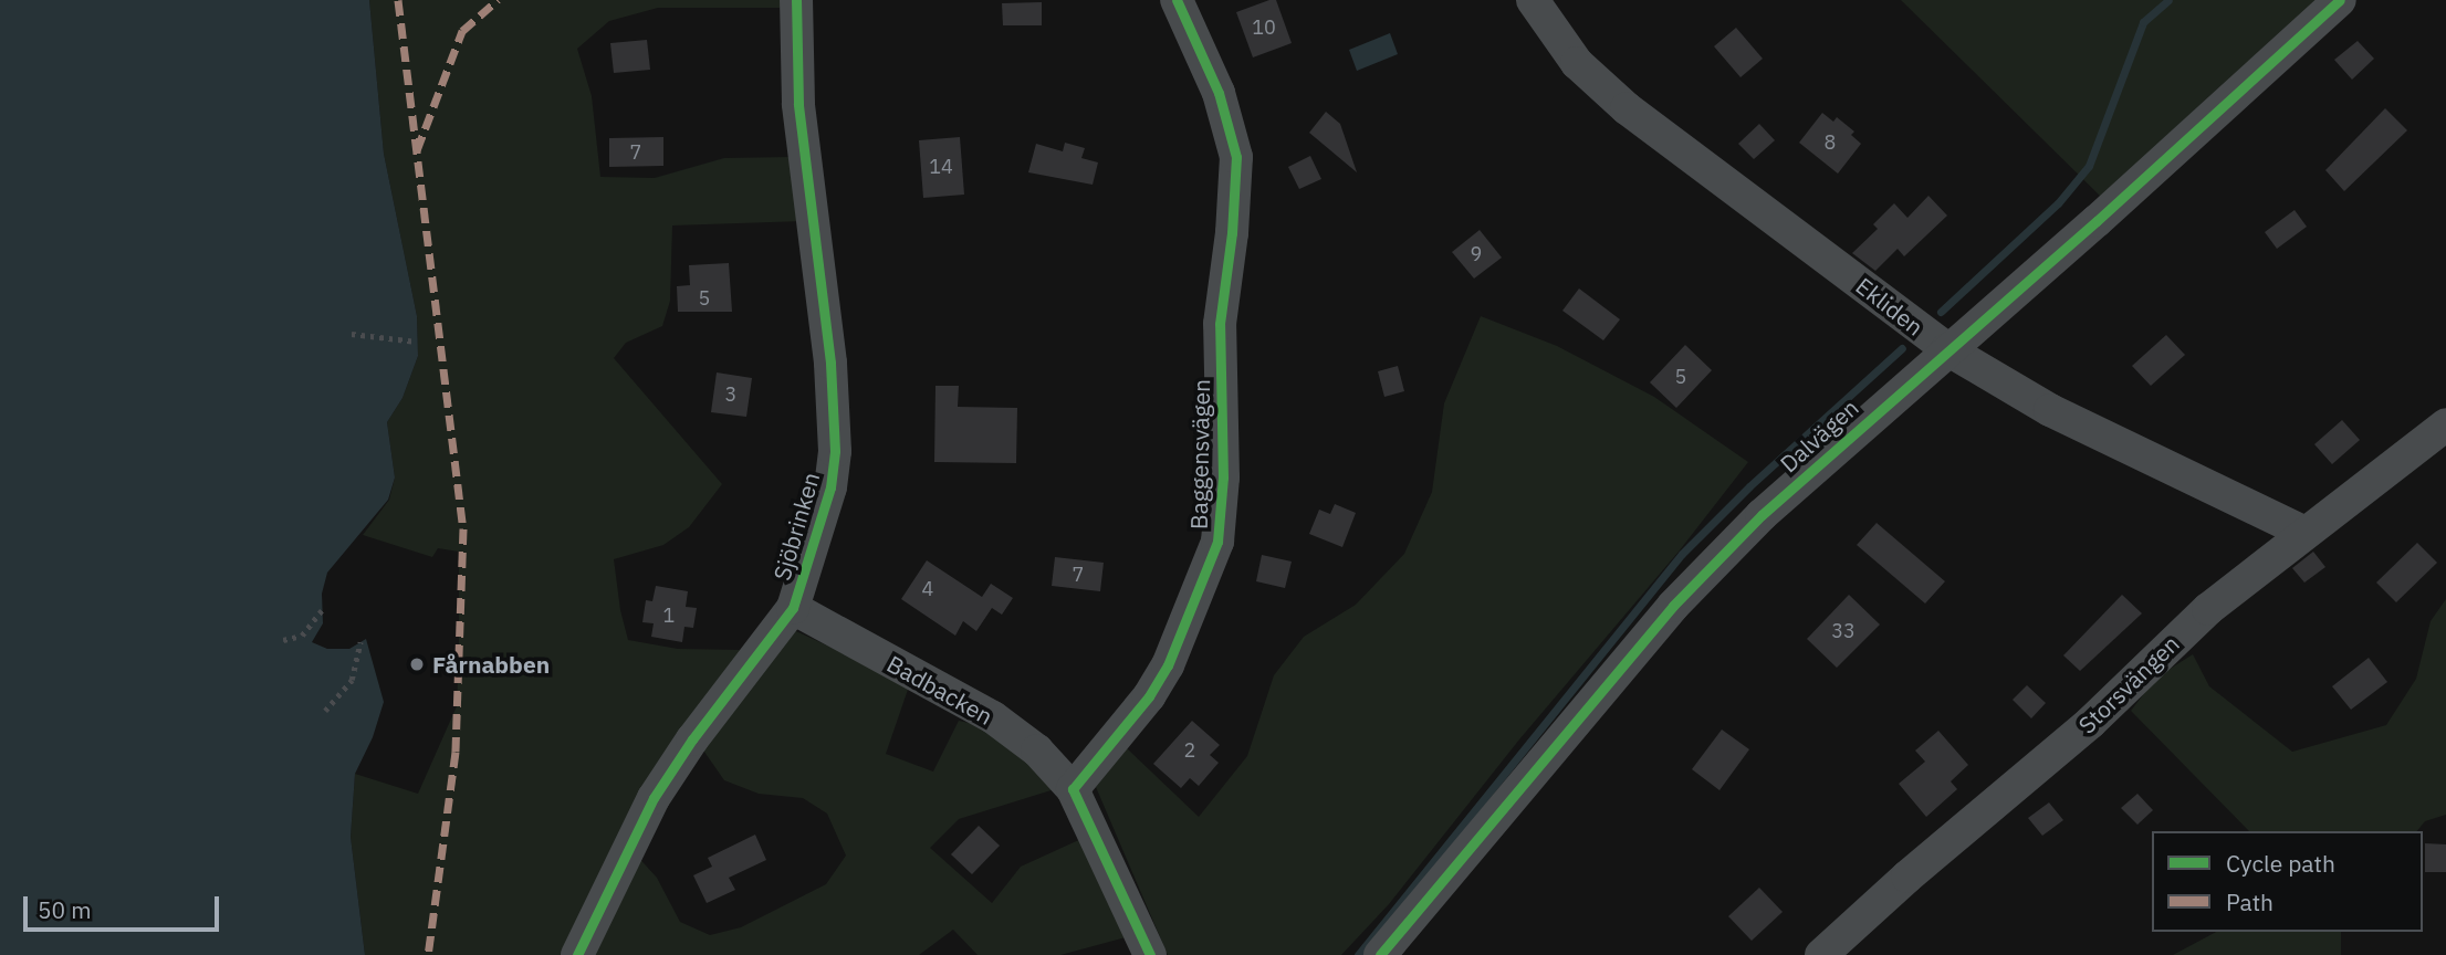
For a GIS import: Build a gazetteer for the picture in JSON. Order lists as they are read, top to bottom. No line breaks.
{"streets":{"street":["Ekliden","Dalvägen","Baggensvägen","Sjöbrinken","Storsvängen","Badbacken"]},"crossings":[["Ekliden","Dalvägen"],["Ekliden","Storsvängen"],["Baggensvägen","Badbacken"],["Sjöbrinken","Badbacken"]],"places":["Fårnabben"],"house_numbers":["10","8","7","14","9","5","5","3","7","4","1","33","2"],"legend":["Cycle path","Path"],"scale_bar":"50 m"}
